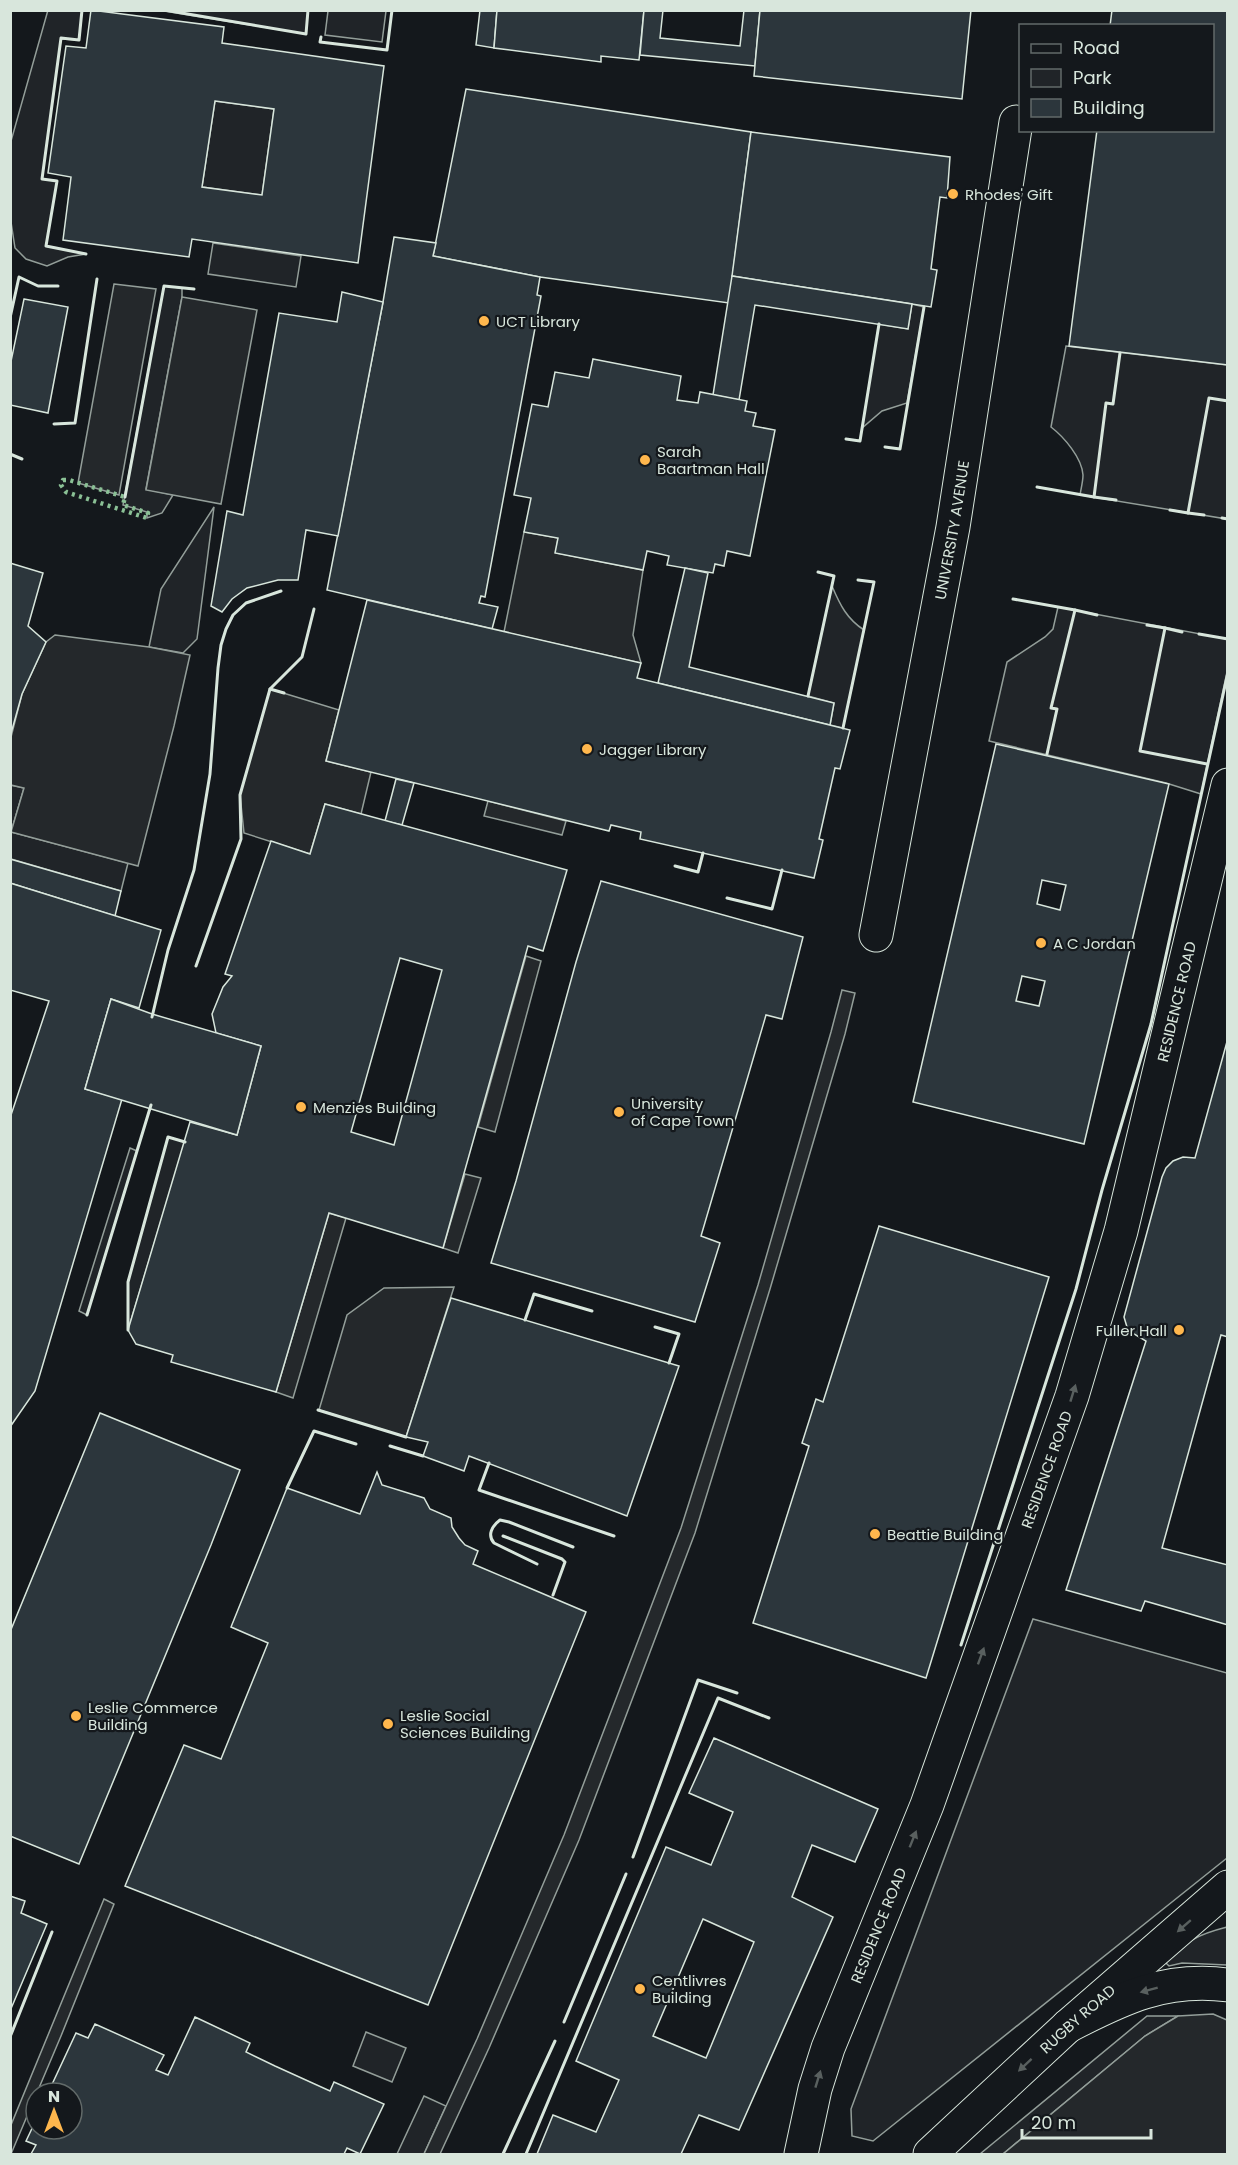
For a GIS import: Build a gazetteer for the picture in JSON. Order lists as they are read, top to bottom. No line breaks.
{"streets":{"main road":["UNIVERSITY AVENUE","RESIDENCE ROAD","RUGBY ROAD"]},"one_way":["RESIDENCE ROAD","RUGBY ROAD"],"places":["Rhodes' Gift","UCT Library","Sarah Baartman Hall","Jagger Library","A C Jordan","Menzies Building","University of Cape Town","Fuller Hall","Beattie Building","Leslie Commerce Building","Leslie Social Sciences Building","Centlivres Building"],"legend":["Road","Park","Building"],"scale_bar":"20 m","north":"top"}
